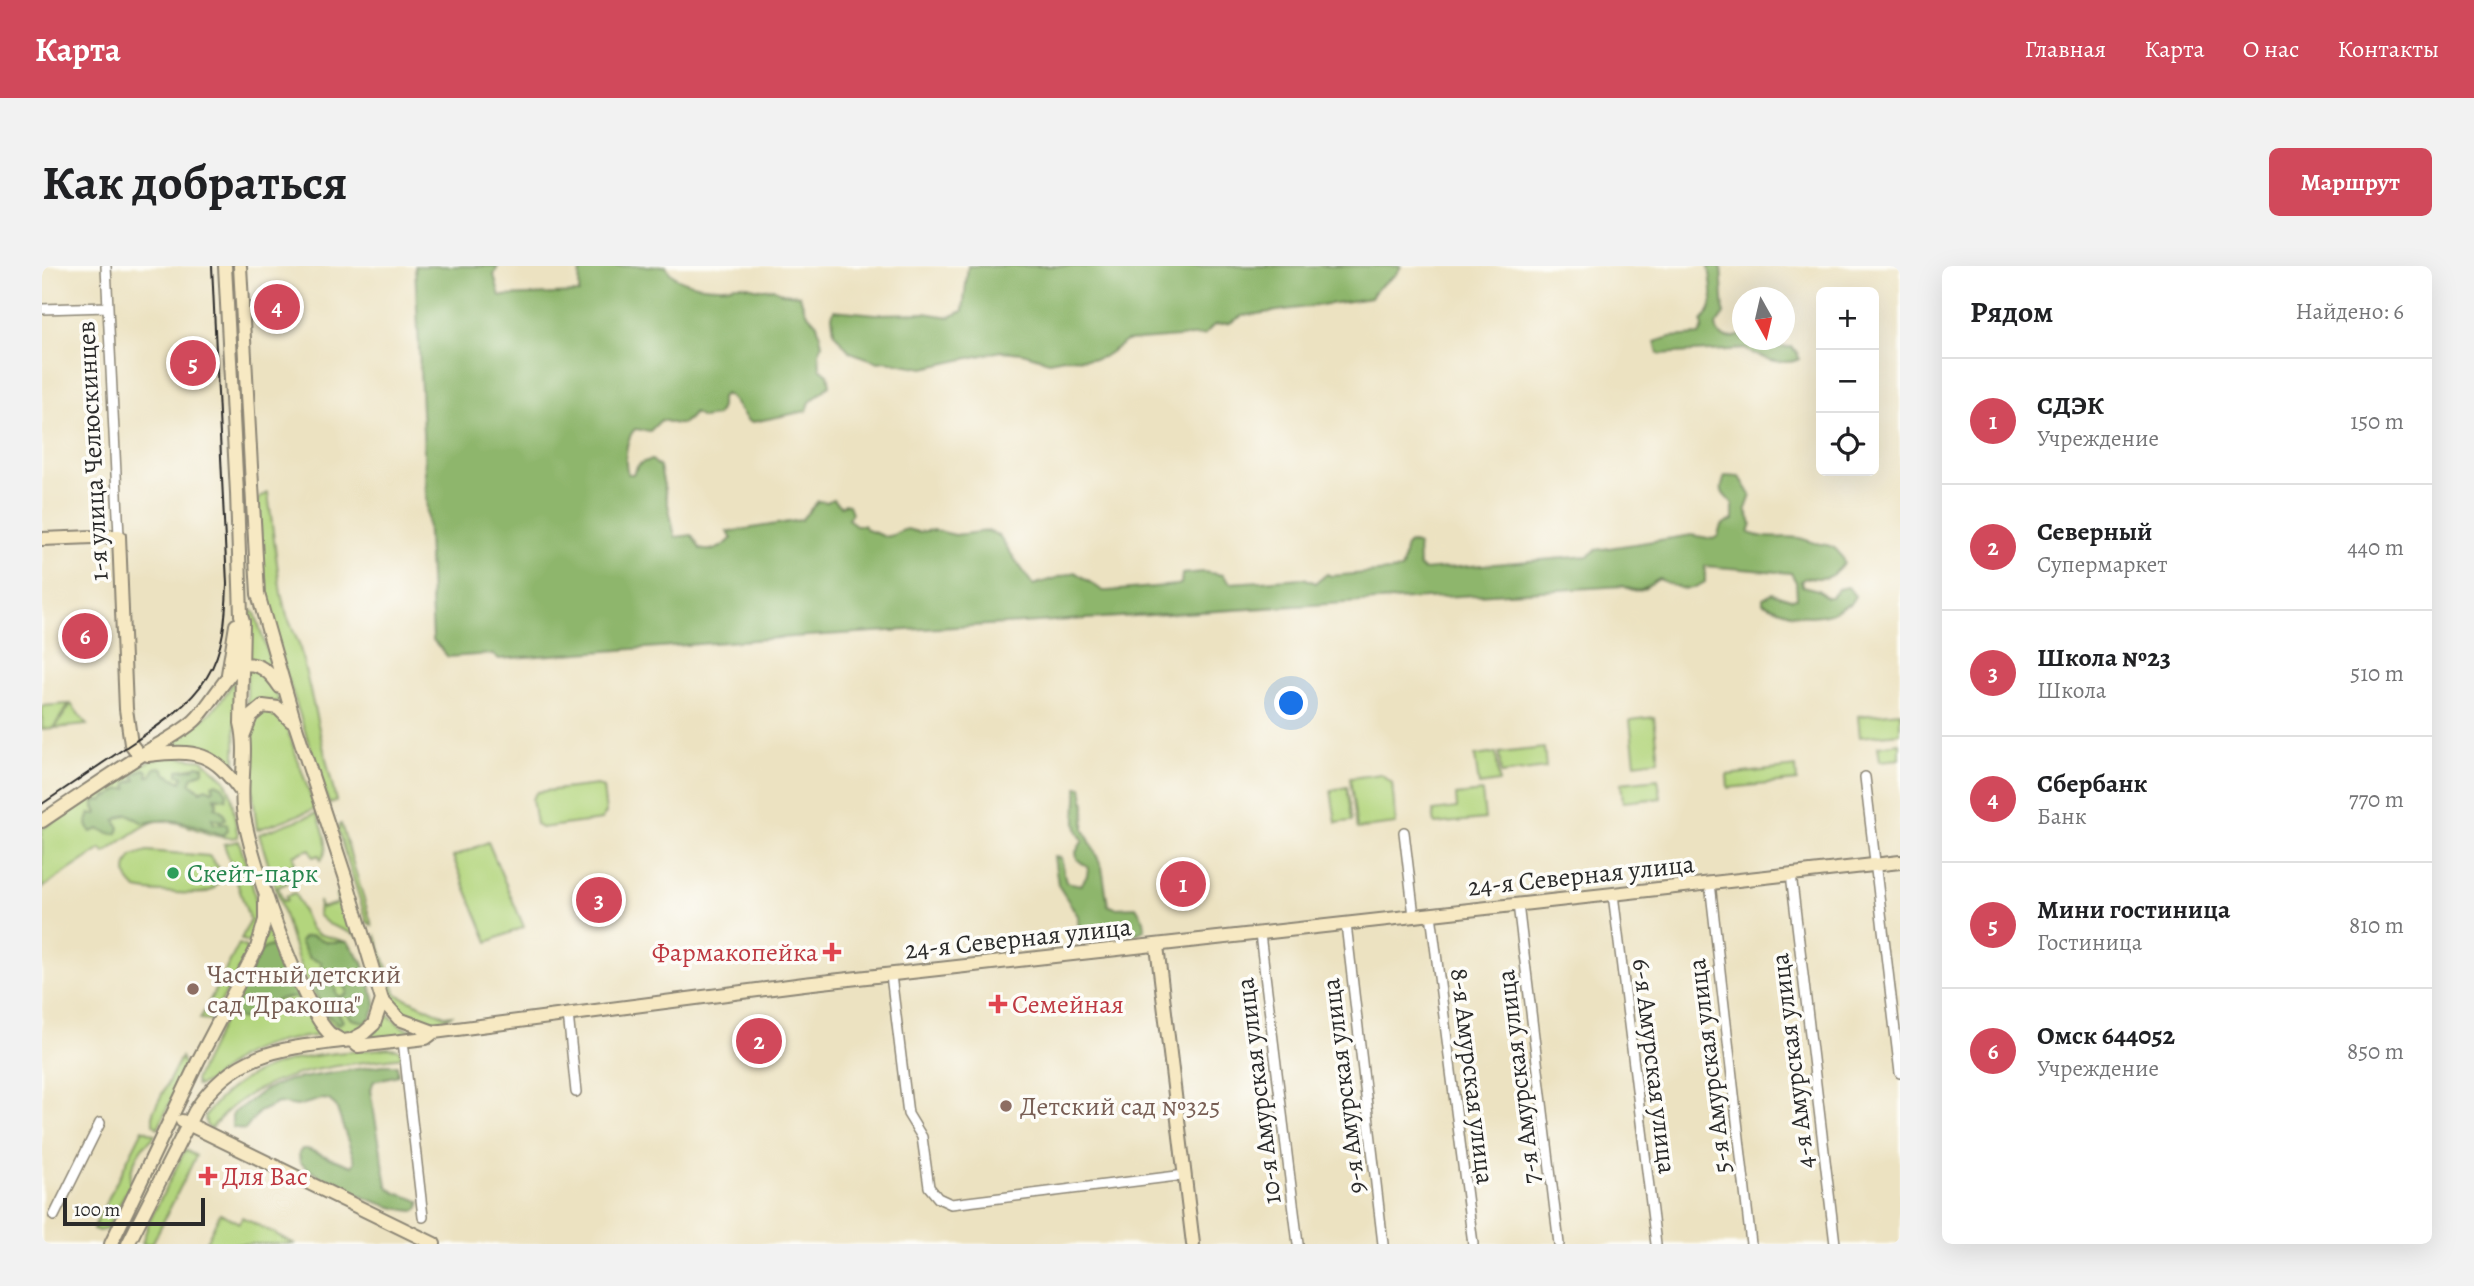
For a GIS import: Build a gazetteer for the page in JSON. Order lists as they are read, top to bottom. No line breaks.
{"streets":{"main road":["1-я улица Челюскинцев","24-я Северная улица"],"street":["4-я Амурская улица","6-я Амурская улица","5-я Амурская улица","8-я Амурская улица","7-я Амурская улица","9-я Амурская улица","10-я Амурская улица"]},"crossings":[["24-я Северная улица","4-я Амурская улица"],["24-я Северная улица","6-я Амурская улица"],["24-я Северная улица","5-я Амурская улица"],["24-я Северная улица","8-я Амурская улица"],["24-я Северная улица","7-я Амурская улица"],["24-я Северная улица","9-я Амурская улица"],["24-я Северная улица","10-я Амурская улица"]],"places":{"other":["Скейт-парк","Частный детский сад \"Дракоша\"","Детский сад №325"],"health":["Фармакопейка","Семейная","Для Вас"]},"scale_bar":"100 m","north":"bottom","page":{"header":"Карта","nav":["Главная","Карта","О нас","Контакты"],"buttons":"Маршрут","title":"Как добраться","heading":["Рядом","Найдено: 6"],"pins":["4","5","6","1","3","2"],"map_buttons":["+","−"],"list":[{"mark":"1","name":"СДЭК","note":"Учреждение","value":"150 m"},{"mark":"2","name":"Северный","note":"Супермаркет","value":"440 m"},{"mark":"3","name":"Школа №23","note":"Школа","value":"510 m"},{"mark":"4","name":"Сбербанк","note":"Банк","value":"770 m"},{"mark":"5","name":"Мини гостиница","note":"Гостиница","value":"810 m"},{"mark":"6","name":"Омск 644052","note":"Учреждение","value":"850 m"}],"scale":"100 m"}}
